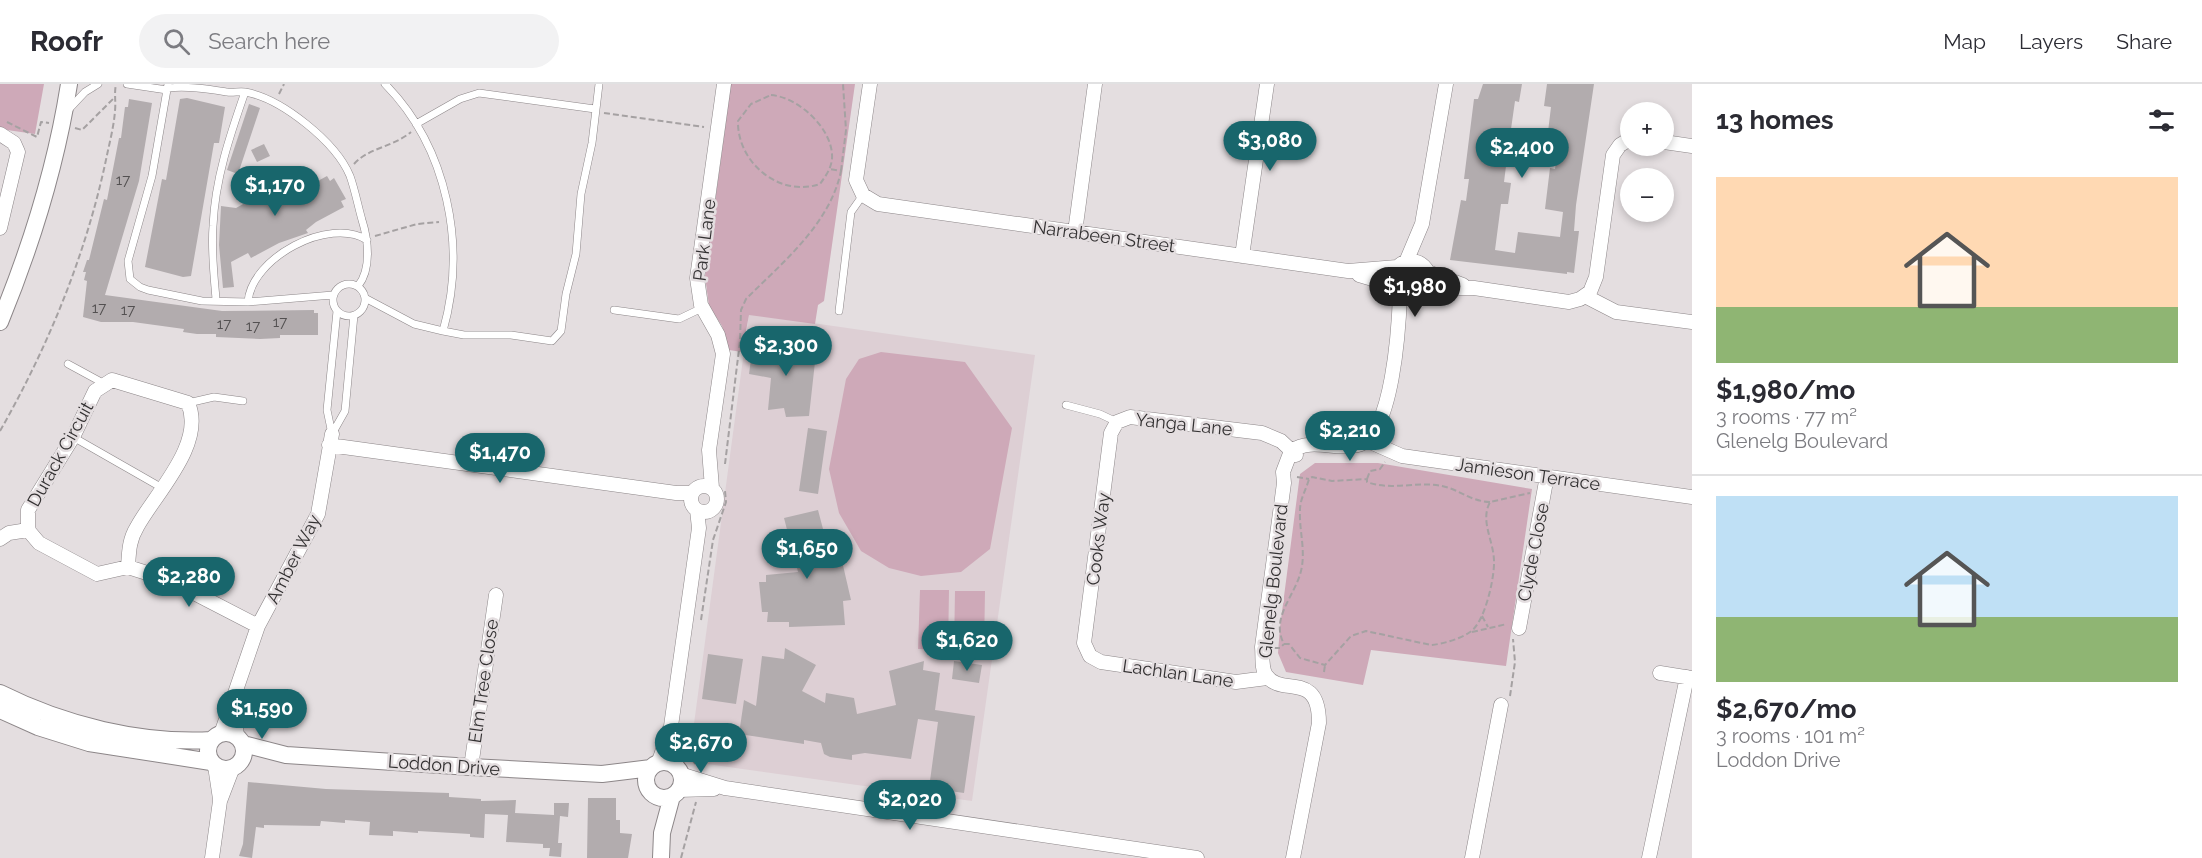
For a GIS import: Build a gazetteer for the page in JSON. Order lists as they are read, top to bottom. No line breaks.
{"streets":{"street":["Narrabeen Street","Park Lane","Yanga Lane","Durack Circuit","Jamieson Terrace","Cooks Way","Clyde Close","Amber Way","Glenelg Boulevard","Lachlan Lane","Elm Tree Close","Loddon Drive"]},"crossings":[["Park Lane","Loddon Drive"],["Yanga Lane","Cooks Way"],["Yanga Lane","Glenelg Boulevard"],["Jamieson Terrace","Clyde Close"],["Cooks Way","Lachlan Lane"],["Amber Way","Loddon Drive"],["Glenelg Boulevard","Lachlan Lane"],["Elm Tree Close","Loddon Drive"]],"house_numbers":["17","17","17","17","17","17"],"page":{"header":"Roofr","search":"Search here","nav":["Map","Layers","Share"],"heading":"13 homes","map_buttons":["+","−"],"price":["$3,080","$2,400","$1,170","$1,980","$2,300","$2,210","$1,470","$1,650","$2,280","$1,620","$1,590","$2,670","$2,020"],"list":[{"name":"$1,980/mo","note":"3 rooms · 77 m² · Glenelg Boulevard"},{"name":"$2,670/mo","note":"3 rooms · 101 m² · Loddon Drive"}]}}
